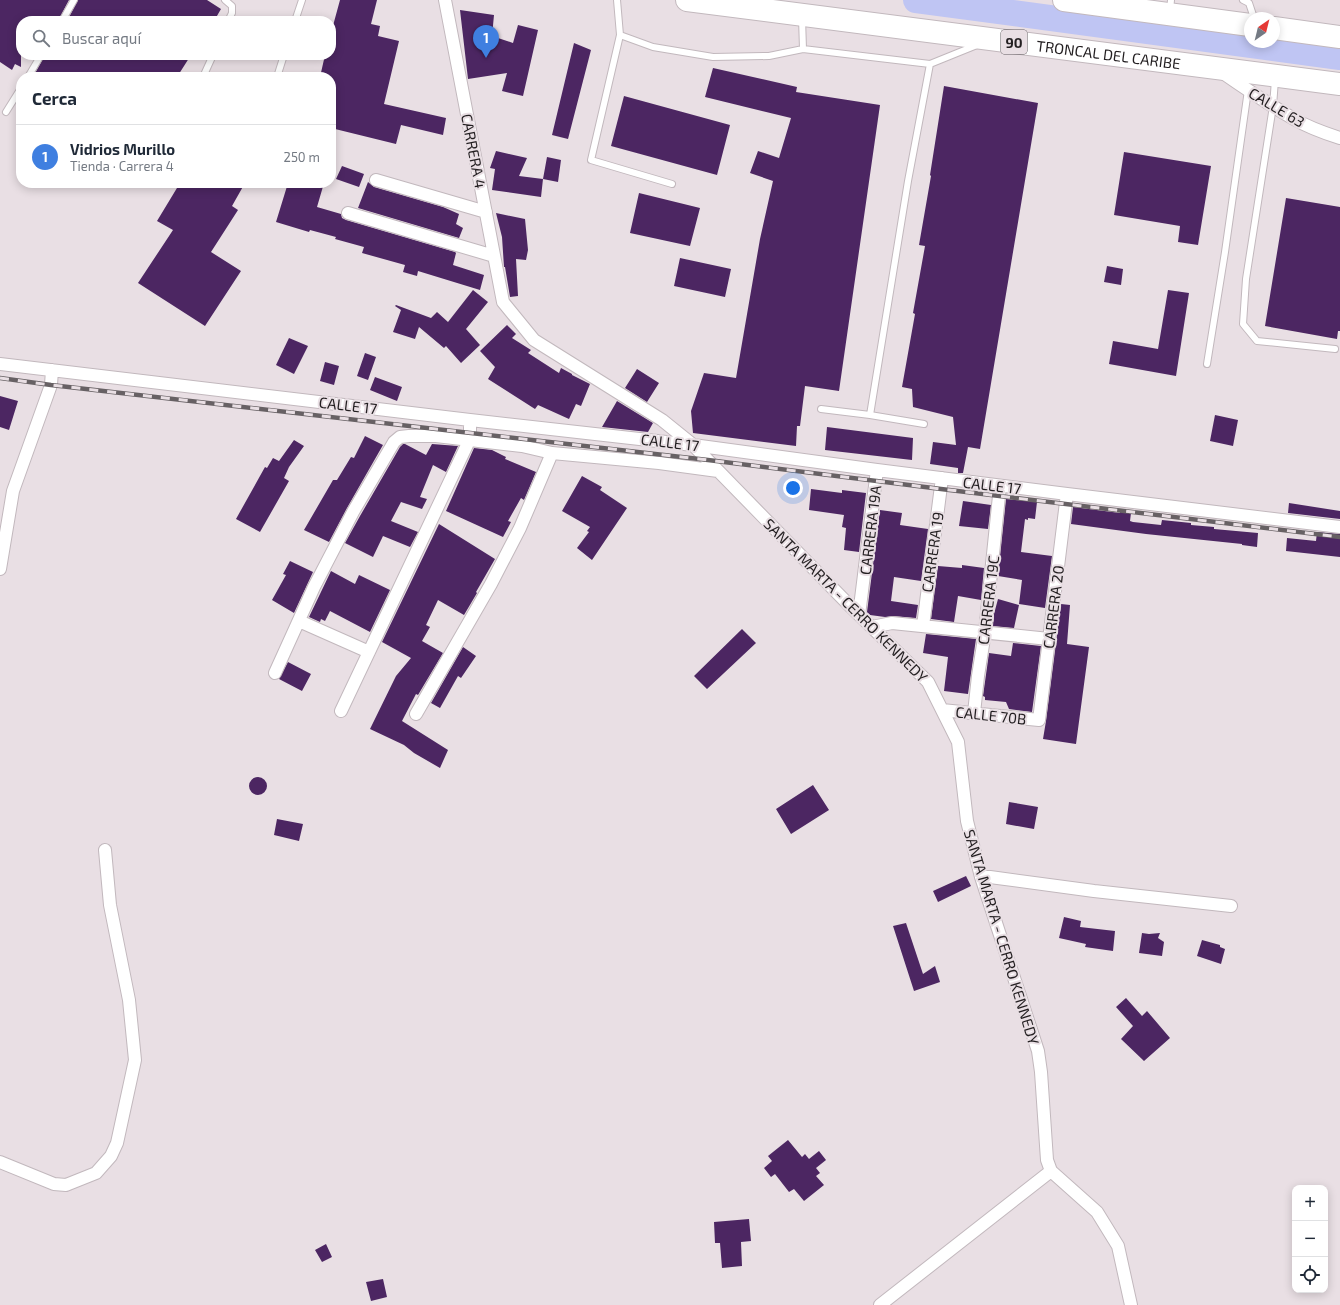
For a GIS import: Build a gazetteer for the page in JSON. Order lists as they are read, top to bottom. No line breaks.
{"streets":{"highway":["90","TRONCAL DEL CARIBE"],"street":["CALLE 63","CARRERA 4","CALLE 17","CARRERA 19A","CARRERA 19","SANTA MARTA - CERRO KENNEDY","CARRERA 19C","CARRERA 20","CALLE 70B"]},"crossings":[["TRONCAL DEL CARIBE","CALLE 63"],["CARRERA 4","SANTA MARTA - CERRO KENNEDY"],["CALLE 17","CARRERA 19A"],["CALLE 17","CARRERA 19"],["CALLE 17","SANTA MARTA - CERRO KENNEDY"],["CALLE 17","CARRERA 19C"],["CALLE 17","CARRERA 20"],["CARRERA 19A","SANTA MARTA - CERRO KENNEDY"],["SANTA MARTA - CERRO KENNEDY","CALLE 70B"],["CARRERA 19C","CALLE 70B"],["CARRERA 20","CALLE 70B"]],"north":"top right","page":{"search":"Buscar aquí","pins":"1","heading":"Cerca","list":[{"mark":"1","name":"Vidrios Murillo","note":"Tienda · Carrera 4","value":"250 m"}],"map_buttons":["+","−"]}}
